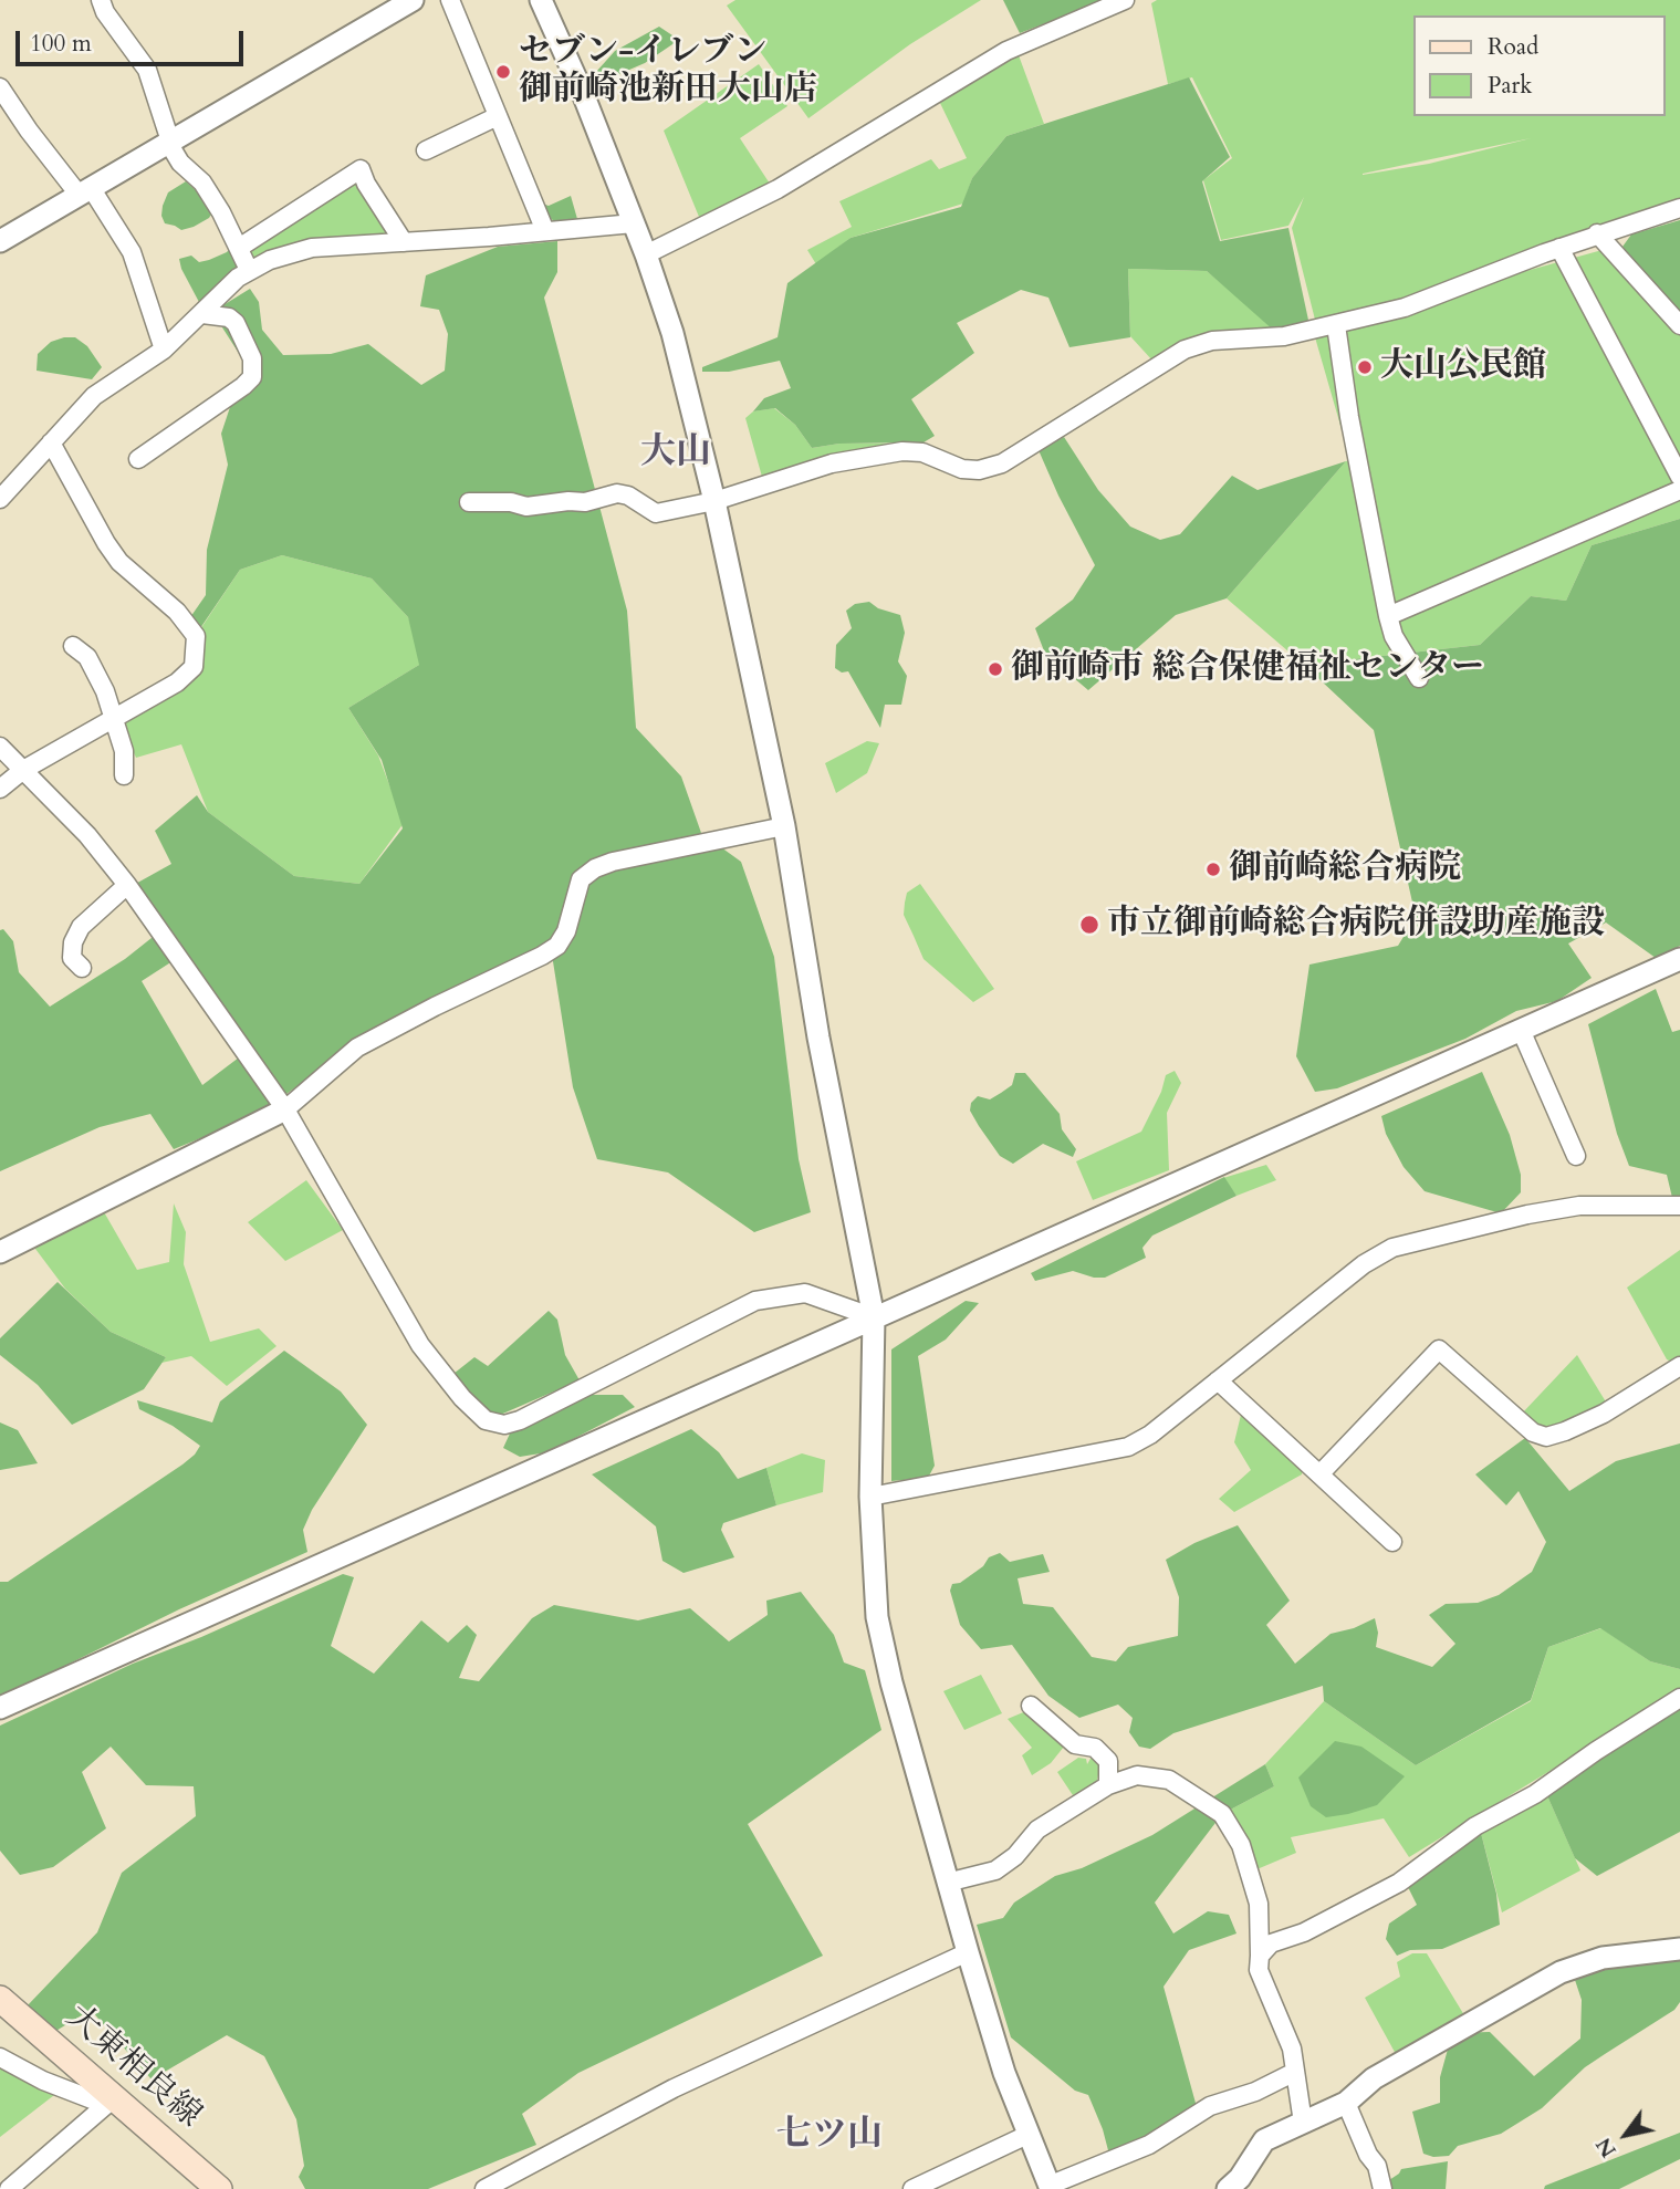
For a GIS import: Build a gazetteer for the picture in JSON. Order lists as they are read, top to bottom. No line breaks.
{"streets":{"main road":["大東相良線"]},"districts":["大山","七ツ山"],"places":["セブン‐イレブン 御前崎池新田大山店","大山公民館","御前崎市 総合保健福祉センター","御前崎総合病院","市立御前崎総合病院併設助産施設"],"legend":["Road","Park"],"scale_bar":"100 m","north":"bottom left"}
